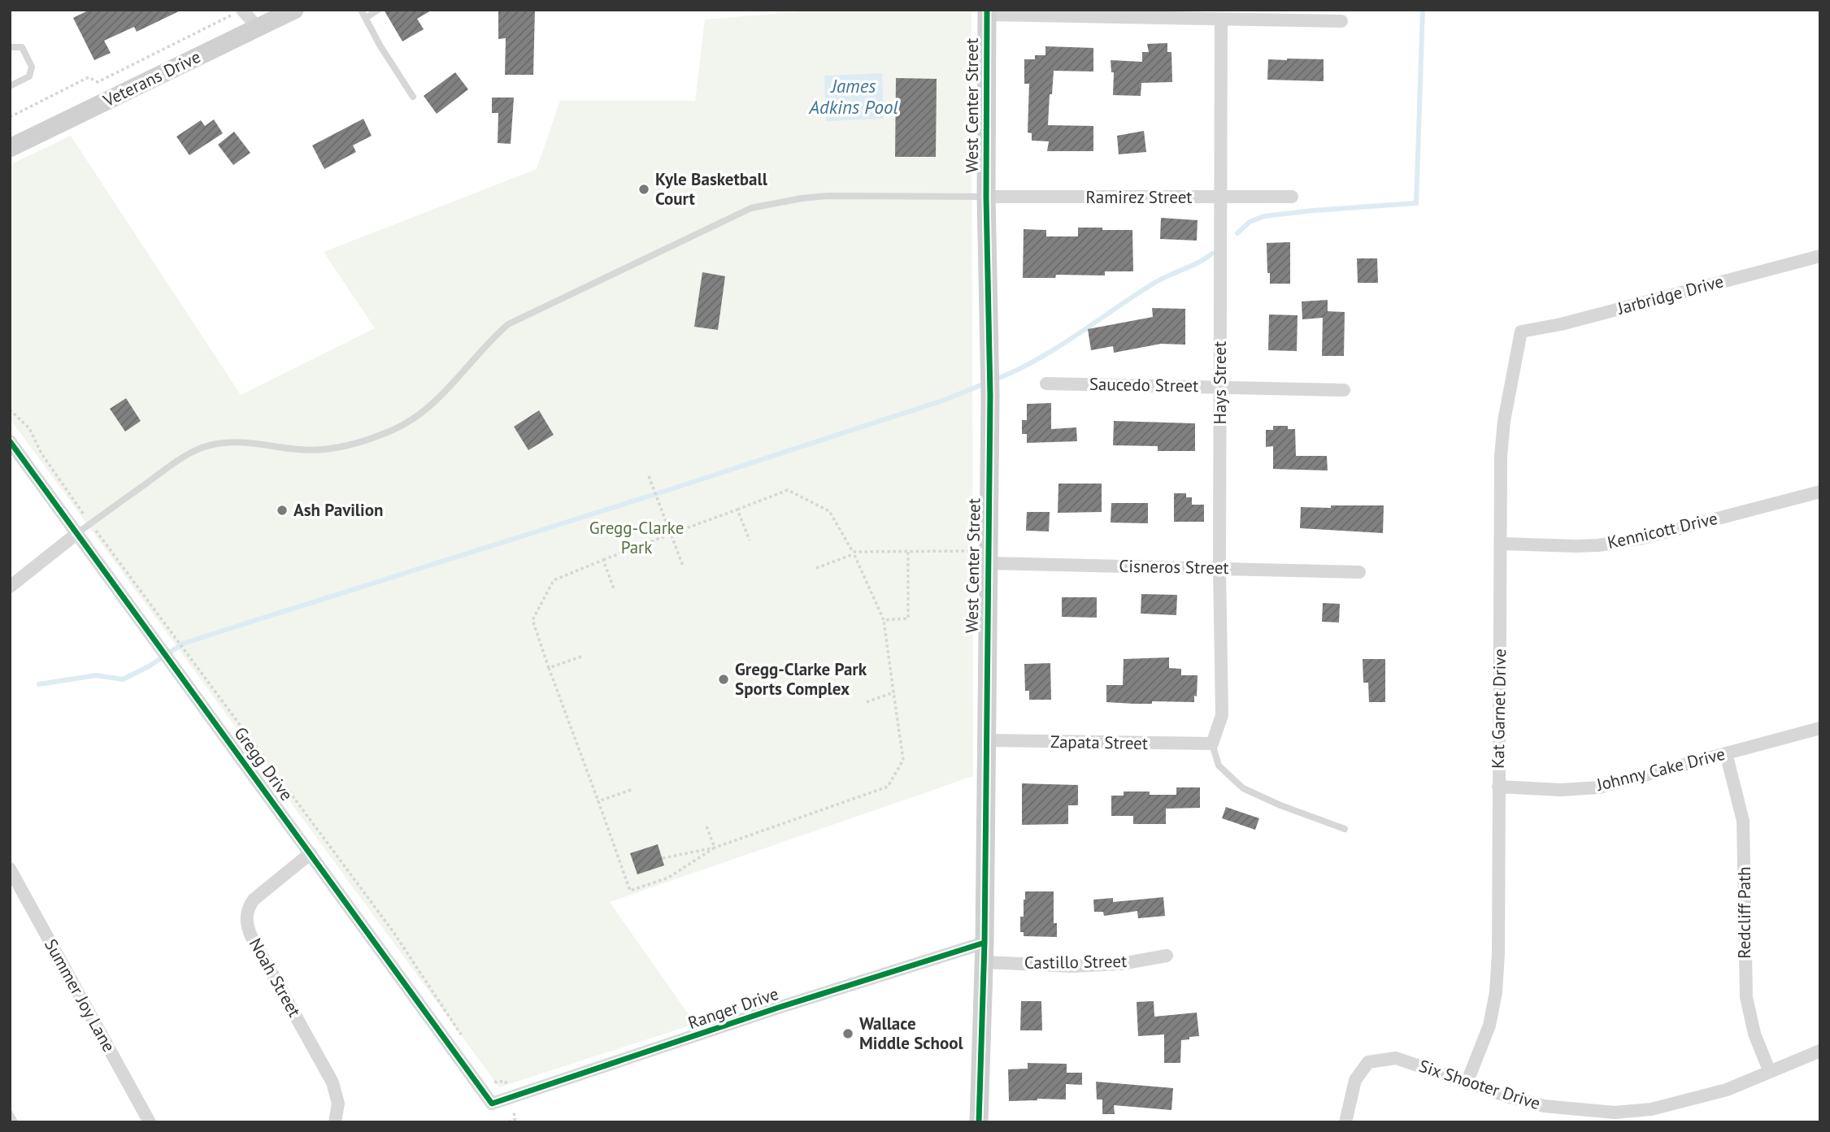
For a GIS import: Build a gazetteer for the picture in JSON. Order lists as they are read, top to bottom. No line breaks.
{"streets":{"street":["Veterans Drive","West Center Street","Ramirez Street","Jarbridge Drive","Hays Street","Saucedo Street","Kennicott Drive","Cisneros Street","Kat Garnet Drive","Zapata Street","Gregg Drive","Johnny Cake Drive","Redcliff Path","Castillo Street","Noah Street","Summer Joy Lane","Ranger Drive","Six Shooter Drive"]},"crossings":[["West Center Street","Ramirez Street"],["West Center Street","Cisneros Street"],["West Center Street","Zapata Street"],["West Center Street","Castillo Street"],["West Center Street","Ranger Drive"],["Ramirez Street","Hays Street"],["Jarbridge Drive","Kat Garnet Drive"],["Hays Street","Saucedo Street"],["Hays Street","Cisneros Street"],["Hays Street","Zapata Street"],["Kennicott Drive","Kat Garnet Drive"],["Kat Garnet Drive","Johnny Cake Drive"],["Kat Garnet Drive","Six Shooter Drive"],["Gregg Drive","Noah Street"],["Gregg Drive","Ranger Drive"],["Johnny Cake Drive","Redcliff Path"],["Redcliff Path","Six Shooter Drive"]],"water":["James Adkins Pool"],"parks":["Gregg-Clarke Park"],"places":["Kyle Basketball Court","Ash Pavilion","Gregg-Clarke Park Sports Complex","Wallace Middle School"]}
